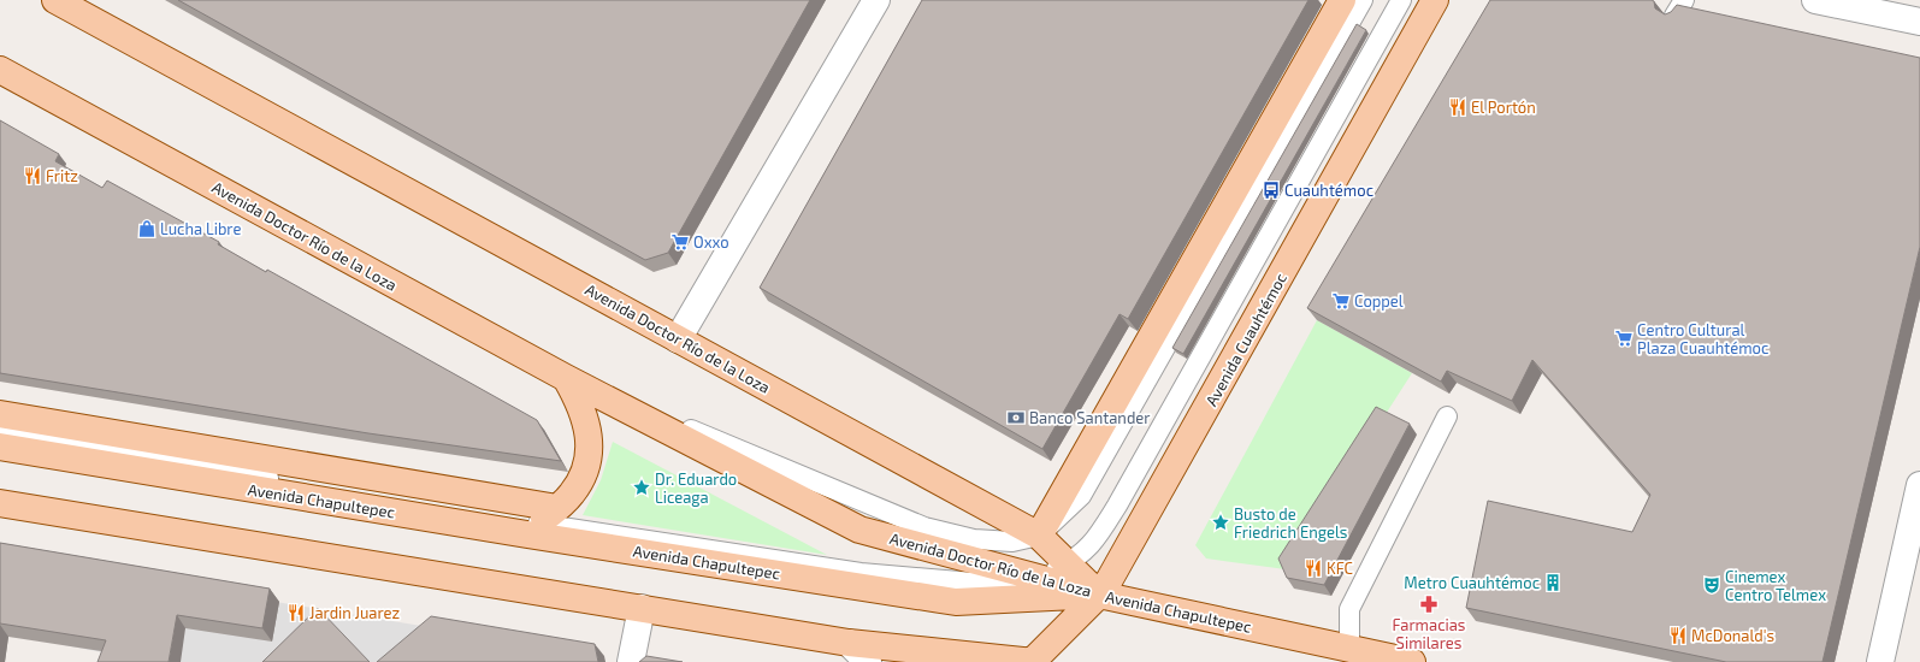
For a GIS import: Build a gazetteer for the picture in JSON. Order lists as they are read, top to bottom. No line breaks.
{"streets":{"main road":["Avenida Doctor Río de la Loza","Avenida Cuauhtémoc","Avenida Chapultepec"]},"crossings":[["Avenida Doctor Río de la Loza","Avenida Cuauhtémoc"],["Avenida Doctor Río de la Loza","Avenida Chapultepec"],["Avenida Cuauhtémoc","Avenida Chapultepec"]],"places":{"restaurant":["El Portón","Fritz","KFC","Jardin Juarez","McDonald's"],"bus stop":["Cuauhtémoc"],"shop":["Lucha Libre"],"supermarket":["Oxxo","Coppel","Centro Cultural Plaza Cuauhtémoc"],"bank":["Banco Santander"],"place":["Dr. Eduardo Liceaga","Busto de Friedrich Engels"],"building":["Metro Cuauhtémoc"],"theatre":["Cinemex Centro Telmex"],"pharmacy":["Farmacias Similares"]}}
